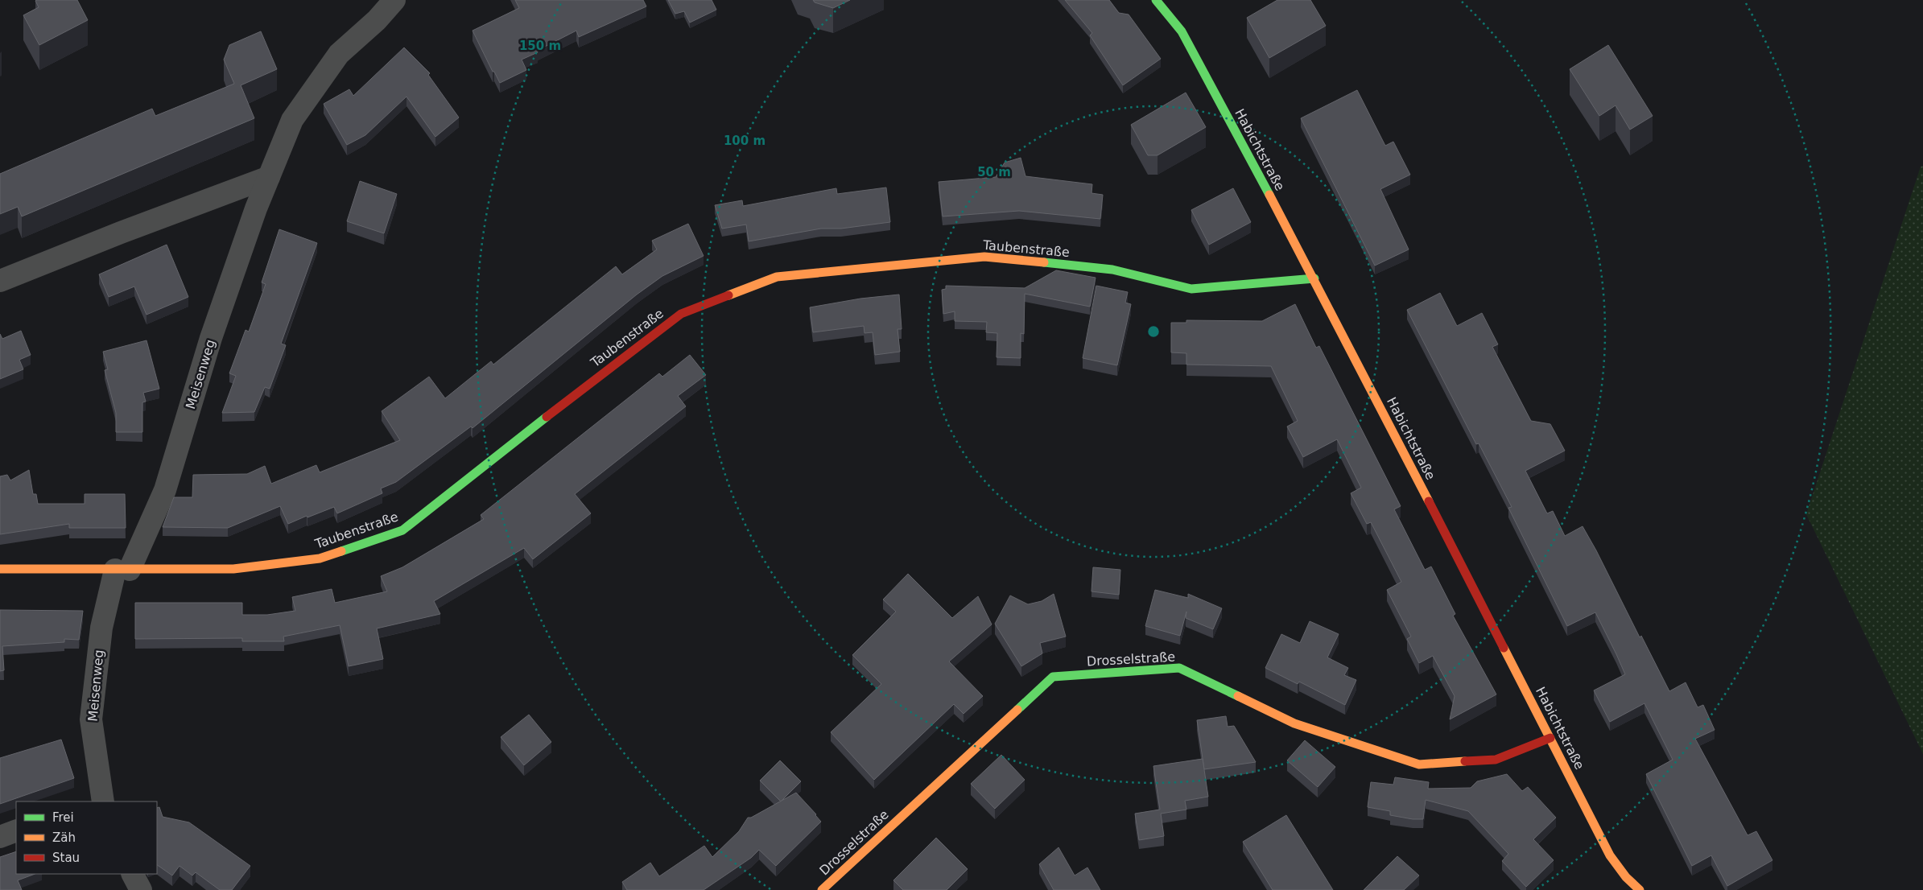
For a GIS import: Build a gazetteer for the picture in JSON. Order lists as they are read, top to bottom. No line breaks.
{"streets":{"street":["Habichtstraße","Taubenstraße","Meisenweg","Drosselstraße"]},"crossings":[["Habichtstraße","Taubenstraße"],["Habichtstraße","Drosselstraße"],["Taubenstraße","Meisenweg"]],"legend":["Frei","Zäh","Stau"],"rings":["150 m","100 m","50 m"]}
